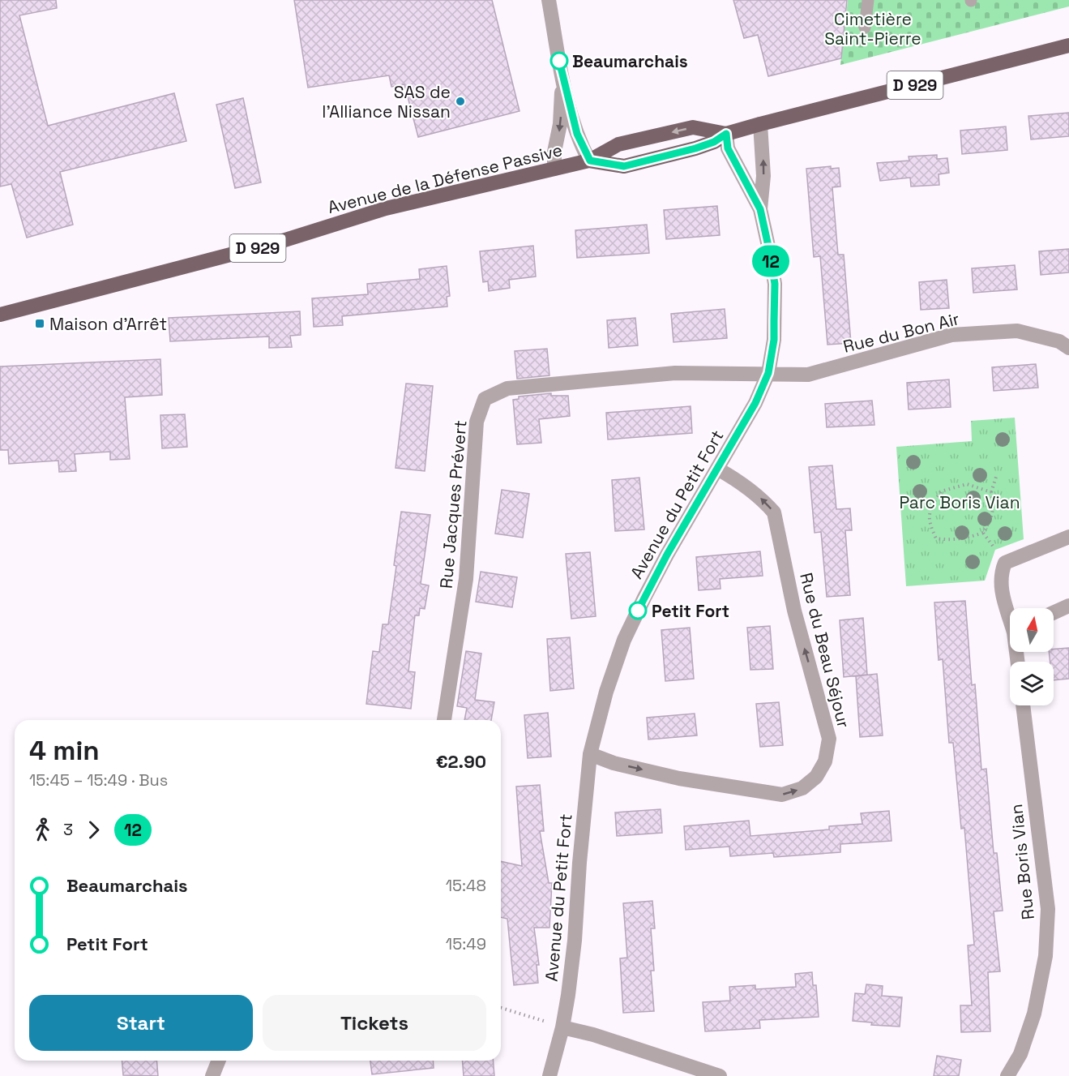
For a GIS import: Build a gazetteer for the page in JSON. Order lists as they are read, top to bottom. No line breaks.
{"streets":{"main road":["D 929","Avenue de la Défense Passive"],"street":["Rue du Bon Air","Rue Jacques Prévert","Avenue du Petit Fort","Rue du Beau Séjour","Rue Boris Vian"]},"crossings":[["Avenue de la Défense Passive","Avenue du Petit Fort"],["Rue du Bon Air","Rue Jacques Prévert"],["Rue du Bon Air","Avenue du Petit Fort"],["Rue Jacques Prévert","Avenue du Petit Fort"],["Avenue du Petit Fort","Rue du Beau Séjour"]],"parks":["Cimetière Saint-Pierre","Parc Boris Vian"],"places":{"other":["Beaumarchais","SAS de l'Alliance Nissan","Petit Fort"],"transit":["Maison d'Arrêt"]},"lines":["bus line 12"],"north":"top","page":{"on_map":"12","heading":["4 min","15:45 – 15:49 · Bus","€2.90"],"legs":["3","12"],"list":[{"name":"Beaumarchais","value":"15:48"},{"name":"Petit Fort","value":"15:49"}],"buttons":["Start","Tickets"]}}
